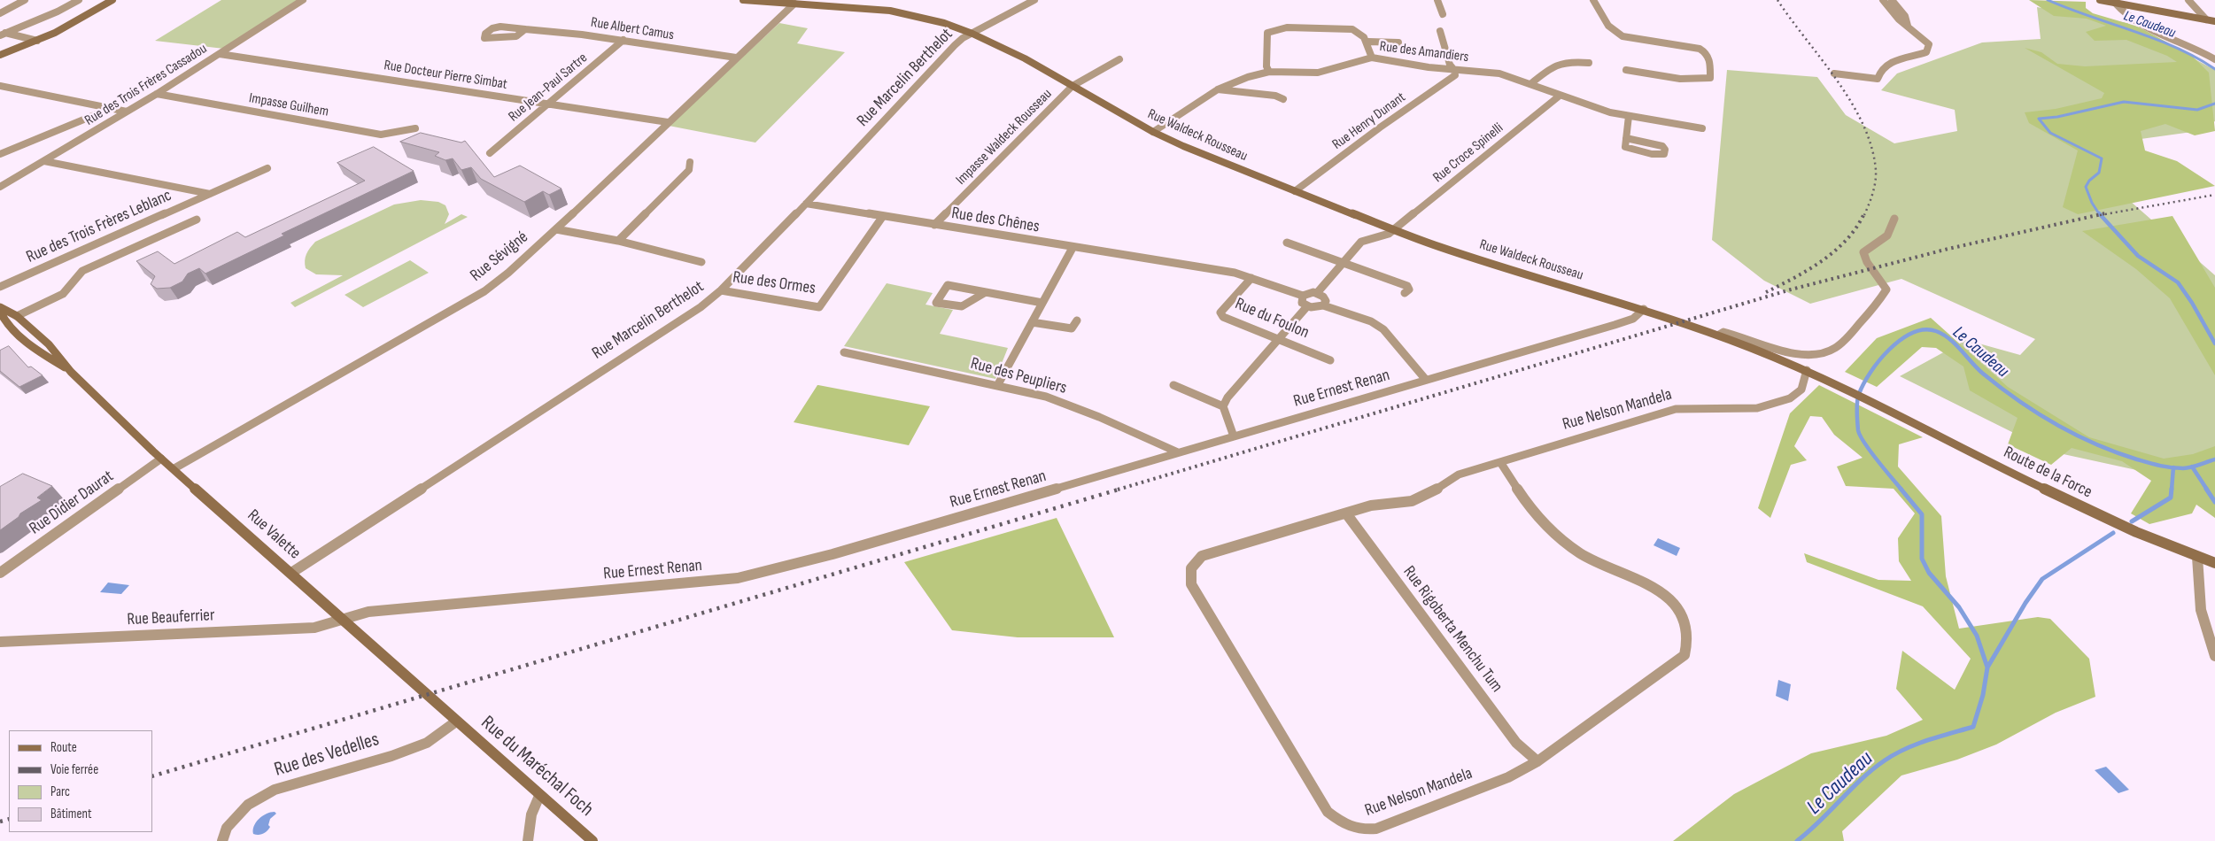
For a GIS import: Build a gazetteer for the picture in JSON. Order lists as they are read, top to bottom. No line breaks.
{"streets":{"street":["Rue Albert Camus","Rue des Amandiers","Rue Docteur Pierre Simbat","Rue Marcelin Berthelot","Rue des Trois Frères Cassadou","Rue Jean-Paul Sartre","Impasse Guilhem","Rue Henry Dunant","Rue Waldeck Rousseau","Impasse Waldeck Rousseau","Rue Croce Spinelli","Rue des Chênes","Rue des Trois Frères Leblanc","Rue Sévigné","Rue des Ormes","Rue du Foulon","Rue des Peupliers","Rue Ernest Renan","Rue Nelson Mandela","Route de la Force","Rue Didier Daurat","Rue Valette","Rue Beauferrier","Rue Rigoberta Menchu Tum","Rue des Vedelles","Rue du Maréchal Foch"]},"crossings":[["Rue Albert Camus","Rue Jean-Paul Sartre"],["Rue Albert Camus","Rue Sévigné"],["Rue des Amandiers","Rue Henry Dunant"],["Rue des Amandiers","Rue Waldeck Rousseau"],["Rue des Amandiers","Rue Croce Spinelli"],["Rue Docteur Pierre Simbat","Rue des Trois Frères Cassadou"],["Rue Docteur Pierre Simbat","Rue Jean-Paul Sartre"],["Rue Docteur Pierre Simbat","Rue Sévigné"],["Rue Marcelin Berthelot","Rue Waldeck Rousseau"],["Rue Marcelin Berthelot","Rue des Chênes"],["Rue Marcelin Berthelot","Rue des Ormes"],["Rue Marcelin Berthelot","Rue Valette"],["Rue des Trois Frères Cassadou","Impasse Guilhem"],["Rue des Trois Frères Cassadou","Rue des Trois Frères Leblanc"],["Rue Henry Dunant","Rue Waldeck Rousseau"],["Rue Waldeck Rousseau","Impasse Waldeck Rousseau"],["Rue Waldeck Rousseau","Rue Croce Spinelli"],["Rue Waldeck Rousseau","Rue Sévigné"],["Rue Waldeck Rousseau","Rue Ernest Renan"],["Rue Waldeck Rousseau","Route de la Force"],["Impasse Waldeck Rousseau","Rue des Chênes"],["Rue Croce Spinelli","Rue des Chênes"],["Rue des Chênes","Rue des Ormes"],["Rue des Chênes","Rue du Foulon"],["Rue Sévigné","Rue Valette"],["Rue des Peupliers","Rue Ernest Renan"],["Rue Ernest Renan","Rue Valette"],["Rue Ernest Renan","Rue Beauferrier"],["Rue Nelson Mandela","Route de la Force"],["Rue Nelson Mandela","Rue Rigoberta Menchu Tum"],["Rue Didier Daurat","Rue Valette"],["Rue Valette","Rue Beauferrier"],["Rue Valette","Rue des Vedelles"],["Rue Valette","Rue du Maréchal Foch"],["Rue des Vedelles","Rue du Maréchal Foch"]],"water":["Le Caudeau"],"legend":["Route","Voie ferrée","Parc","Bâtiment"]}
